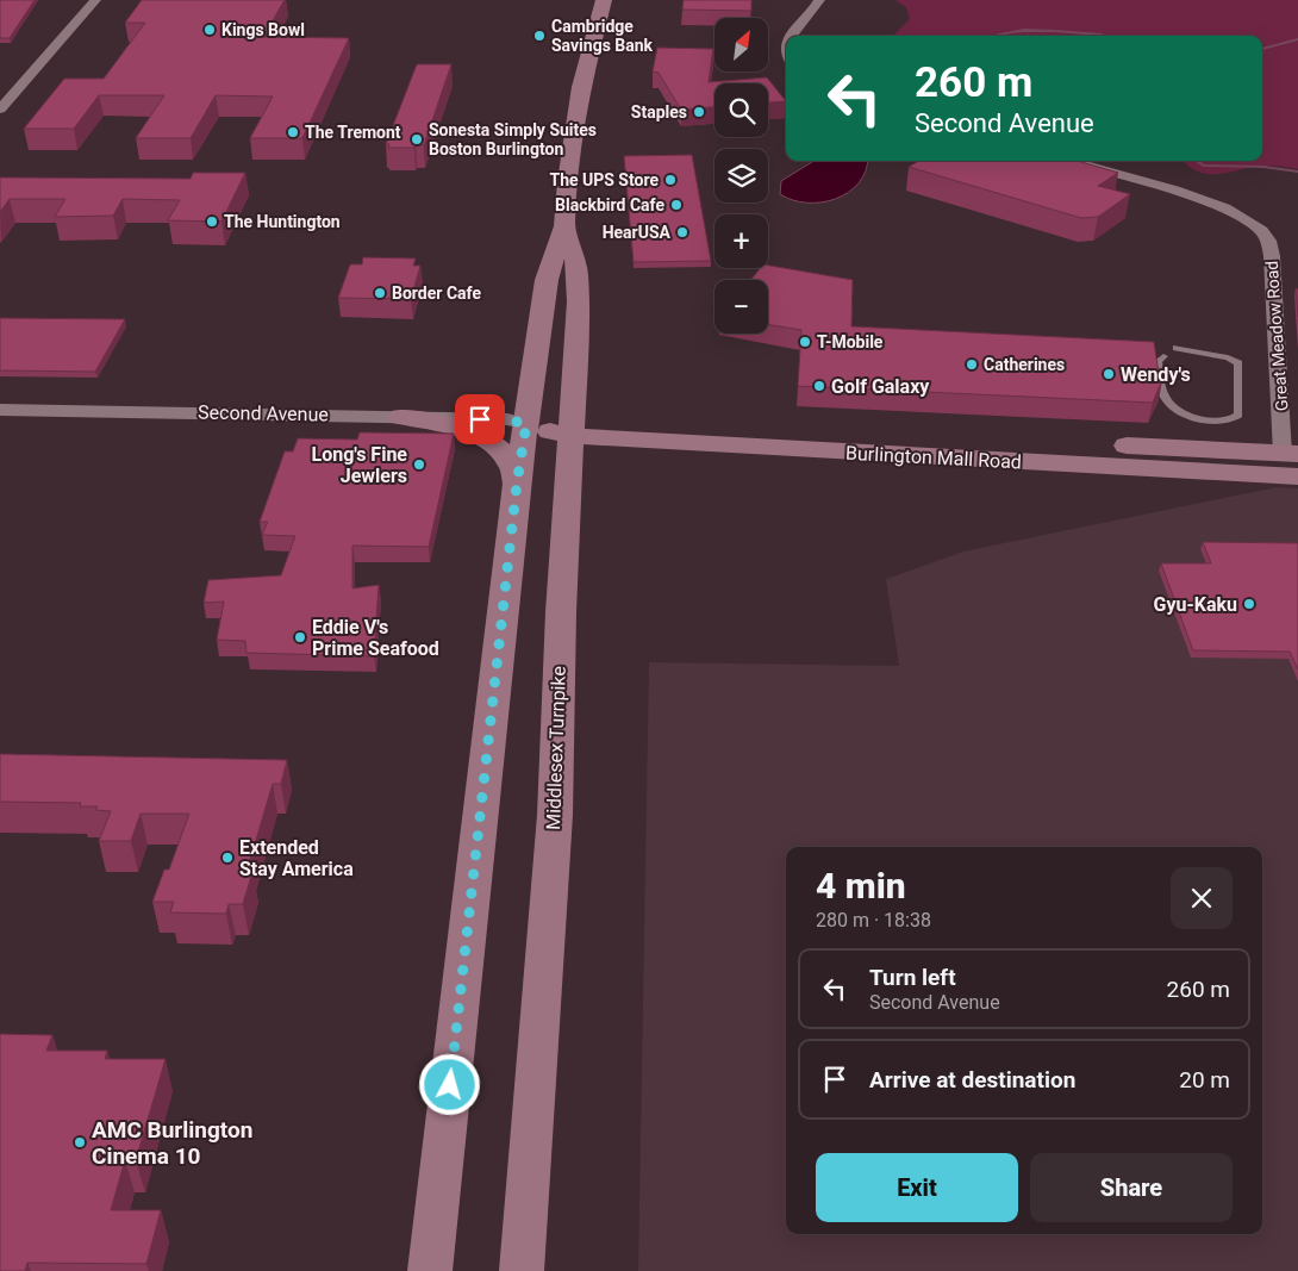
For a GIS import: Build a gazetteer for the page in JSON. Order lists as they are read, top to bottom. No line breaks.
{"streets":{"main road":["Burlington Mall Road","Middlesex Turnpike"],"street":["Great Meadow Road","Second Avenue"]},"crossings":[["Great Meadow Road","Burlington Mall Road"],["Second Avenue","Burlington Mall Road"],["Second Avenue","Middlesex Turnpike"],["Burlington Mall Road","Middlesex Turnpike"]],"places":["Kings Bowl","Cambridge Savings Bank","Staples","The Tremont","Sonesta Simply Suites Boston Burlington","The UPS Store","Blackbird Cafe","The Huntington","HearUSA","Border Cafe","T-Mobile","Catherines","Wendy's","Golf Galaxy","Long's Fine Jewlers","Gyu-Kaku","Eddie V's Prime Seafood","Extended Stay America","AMC Burlington Cinema 10"],"north":"top right","page":{"map_buttons":["+","−"],"turn":["260 m","Second Avenue"],"heading":["4 min","280 m · 18:38"],"list":[{"name":"Turn left","note":"Second Avenue","value":"260 m"},{"name":"Arrive at destination","value":"20 m"}],"buttons":["Exit","Share"]}}
